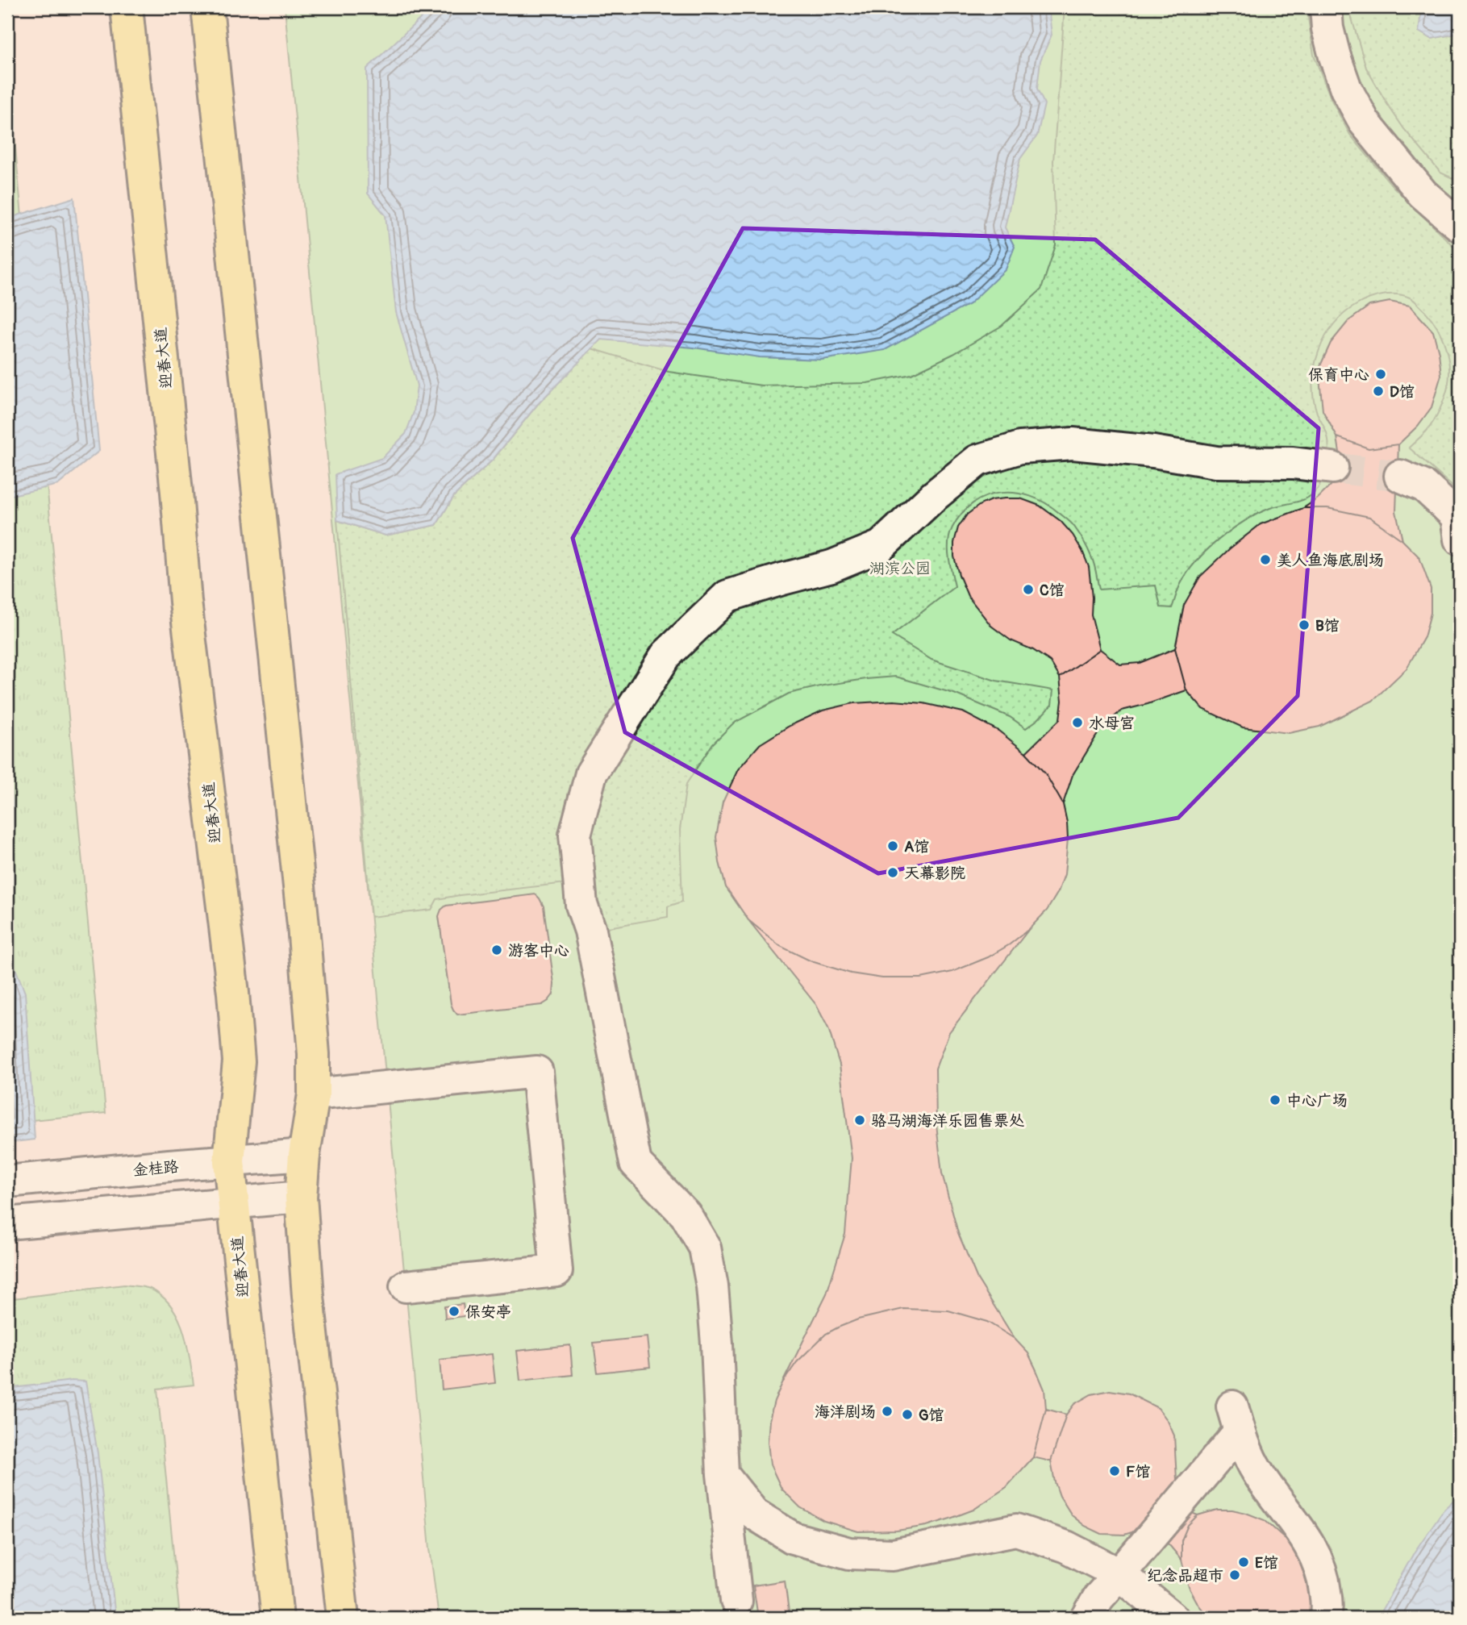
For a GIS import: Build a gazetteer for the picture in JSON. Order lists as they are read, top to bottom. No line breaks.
{"streets":{"main road":["迎春大道"],"street":["金桂路"]},"crossings":[["迎春大道","金桂路"]],"parks":["湖滨公园"],"places":["保育中心","D馆","美人鱼海底剧场","C馆","B馆","水母宫","A馆","天幕影院","游客中心","中心广场","骆马湖海洋乐园售票处","保安亭","海洋剧场","G馆","F馆","E馆","纪念品超市"]}
